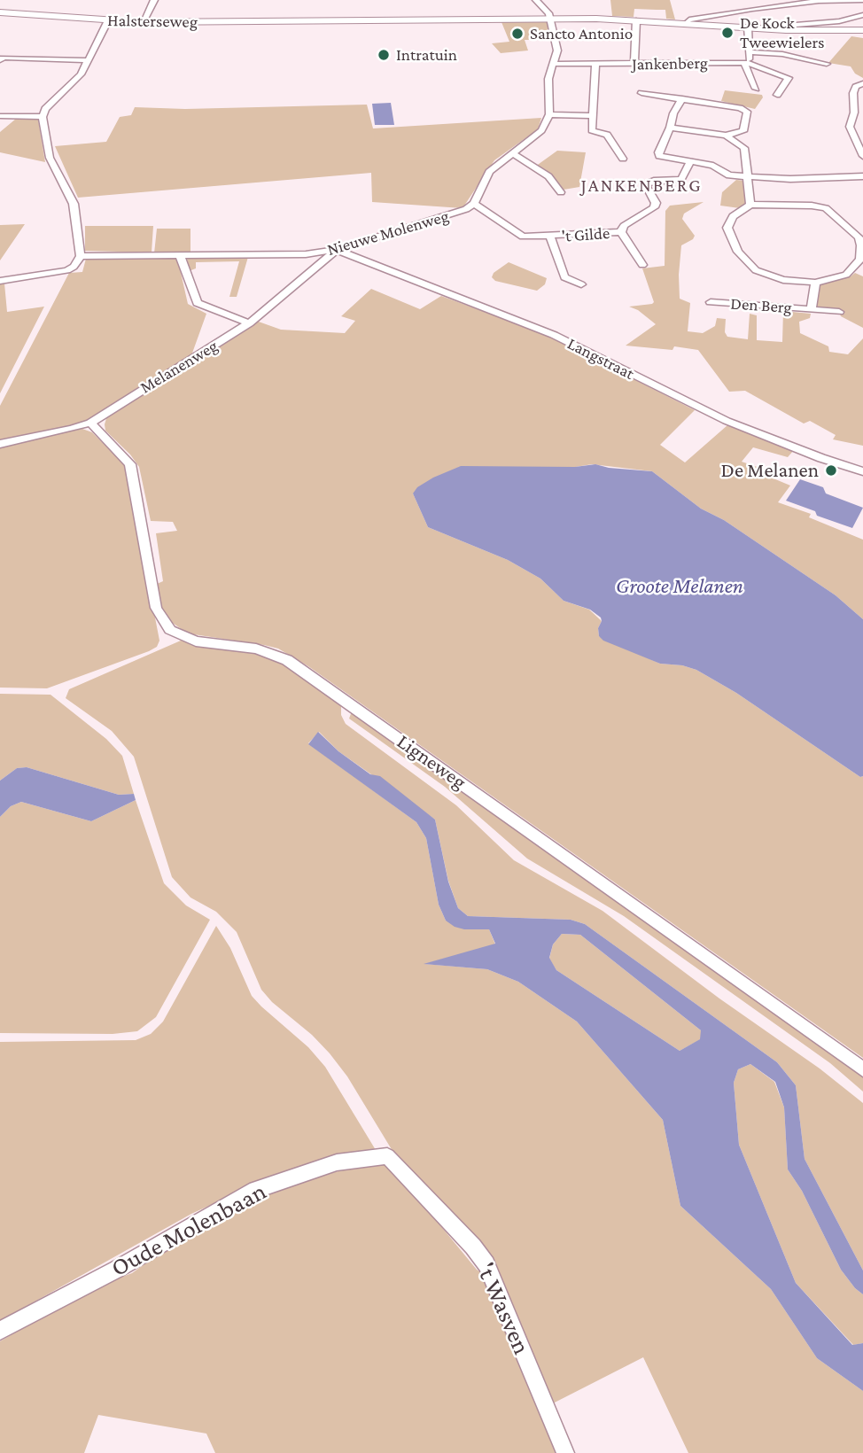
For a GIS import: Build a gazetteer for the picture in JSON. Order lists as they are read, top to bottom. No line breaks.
{"streets":{"main road":["Halsterseweg"],"street":["Jankenberg","Nieuwe Molenweg","'t Gilde","Den Berg","Langstraat","Melanenweg","Ligneweg","Oude Molenbaan","'t Wasven"]},"crossings":[["Nieuwe Molenweg","'t Gilde"],["Nieuwe Molenweg","Langstraat"],["Nieuwe Molenweg","Melanenweg"],["Langstraat","Melanenweg"],["Melanenweg","Ligneweg"],["Oude Molenbaan","'t Wasven"]],"districts":["JANKENBERG"],"water":["Groote Melanen"],"places":["De Kock Tweewielers","Sancto Antonio","Intratuin","De Melanen"]}
